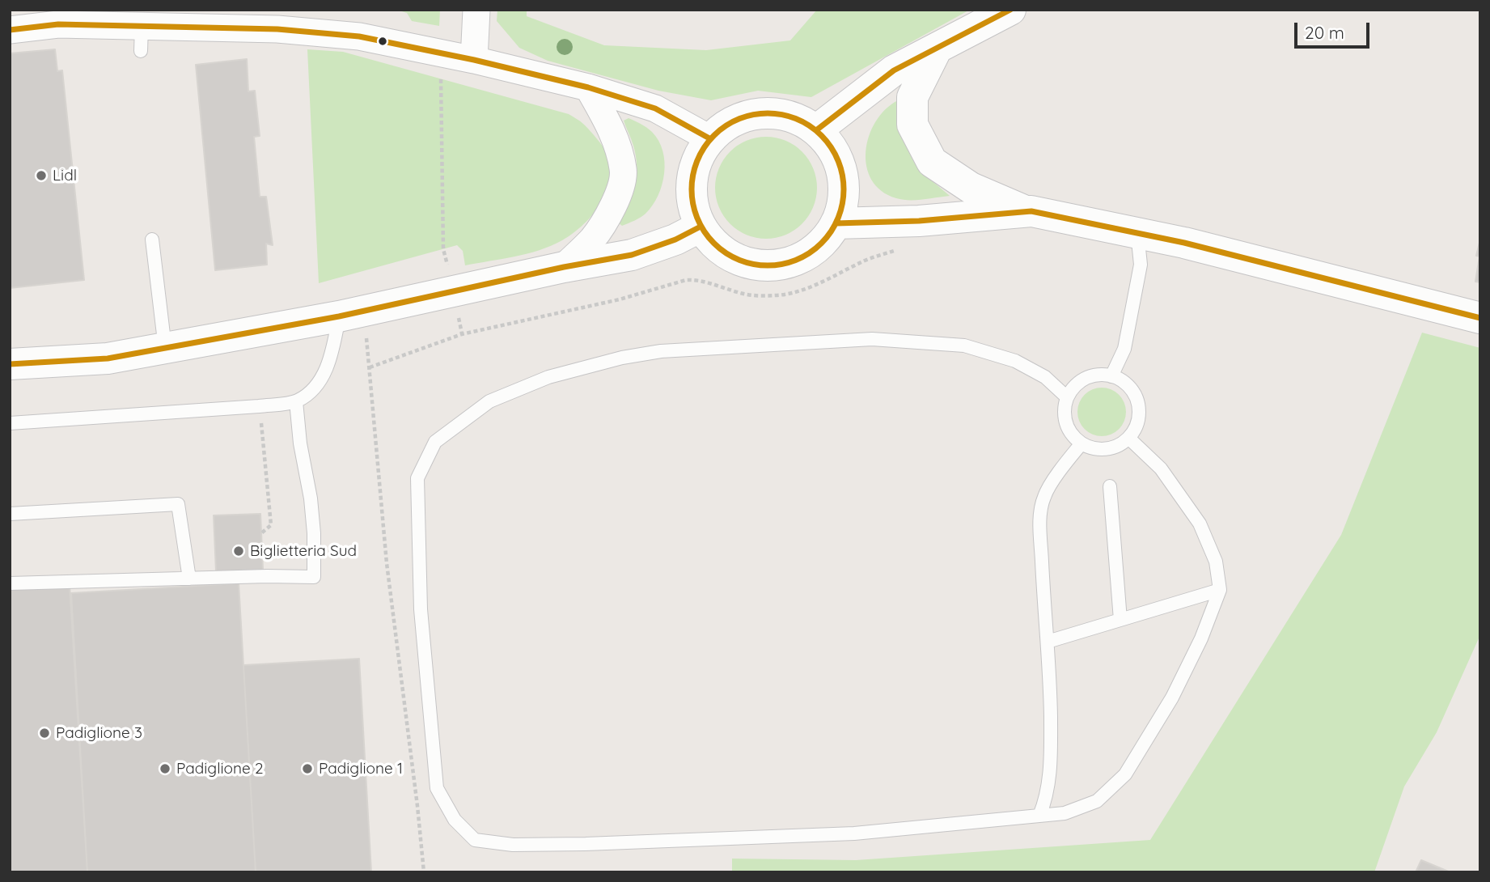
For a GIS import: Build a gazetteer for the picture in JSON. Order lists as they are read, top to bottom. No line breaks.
{"places":["Lidl","Biglietteria Sud","Padiglione 3","Padiglione 2","Padiglione 1"],"scale_bar":"20 m"}
